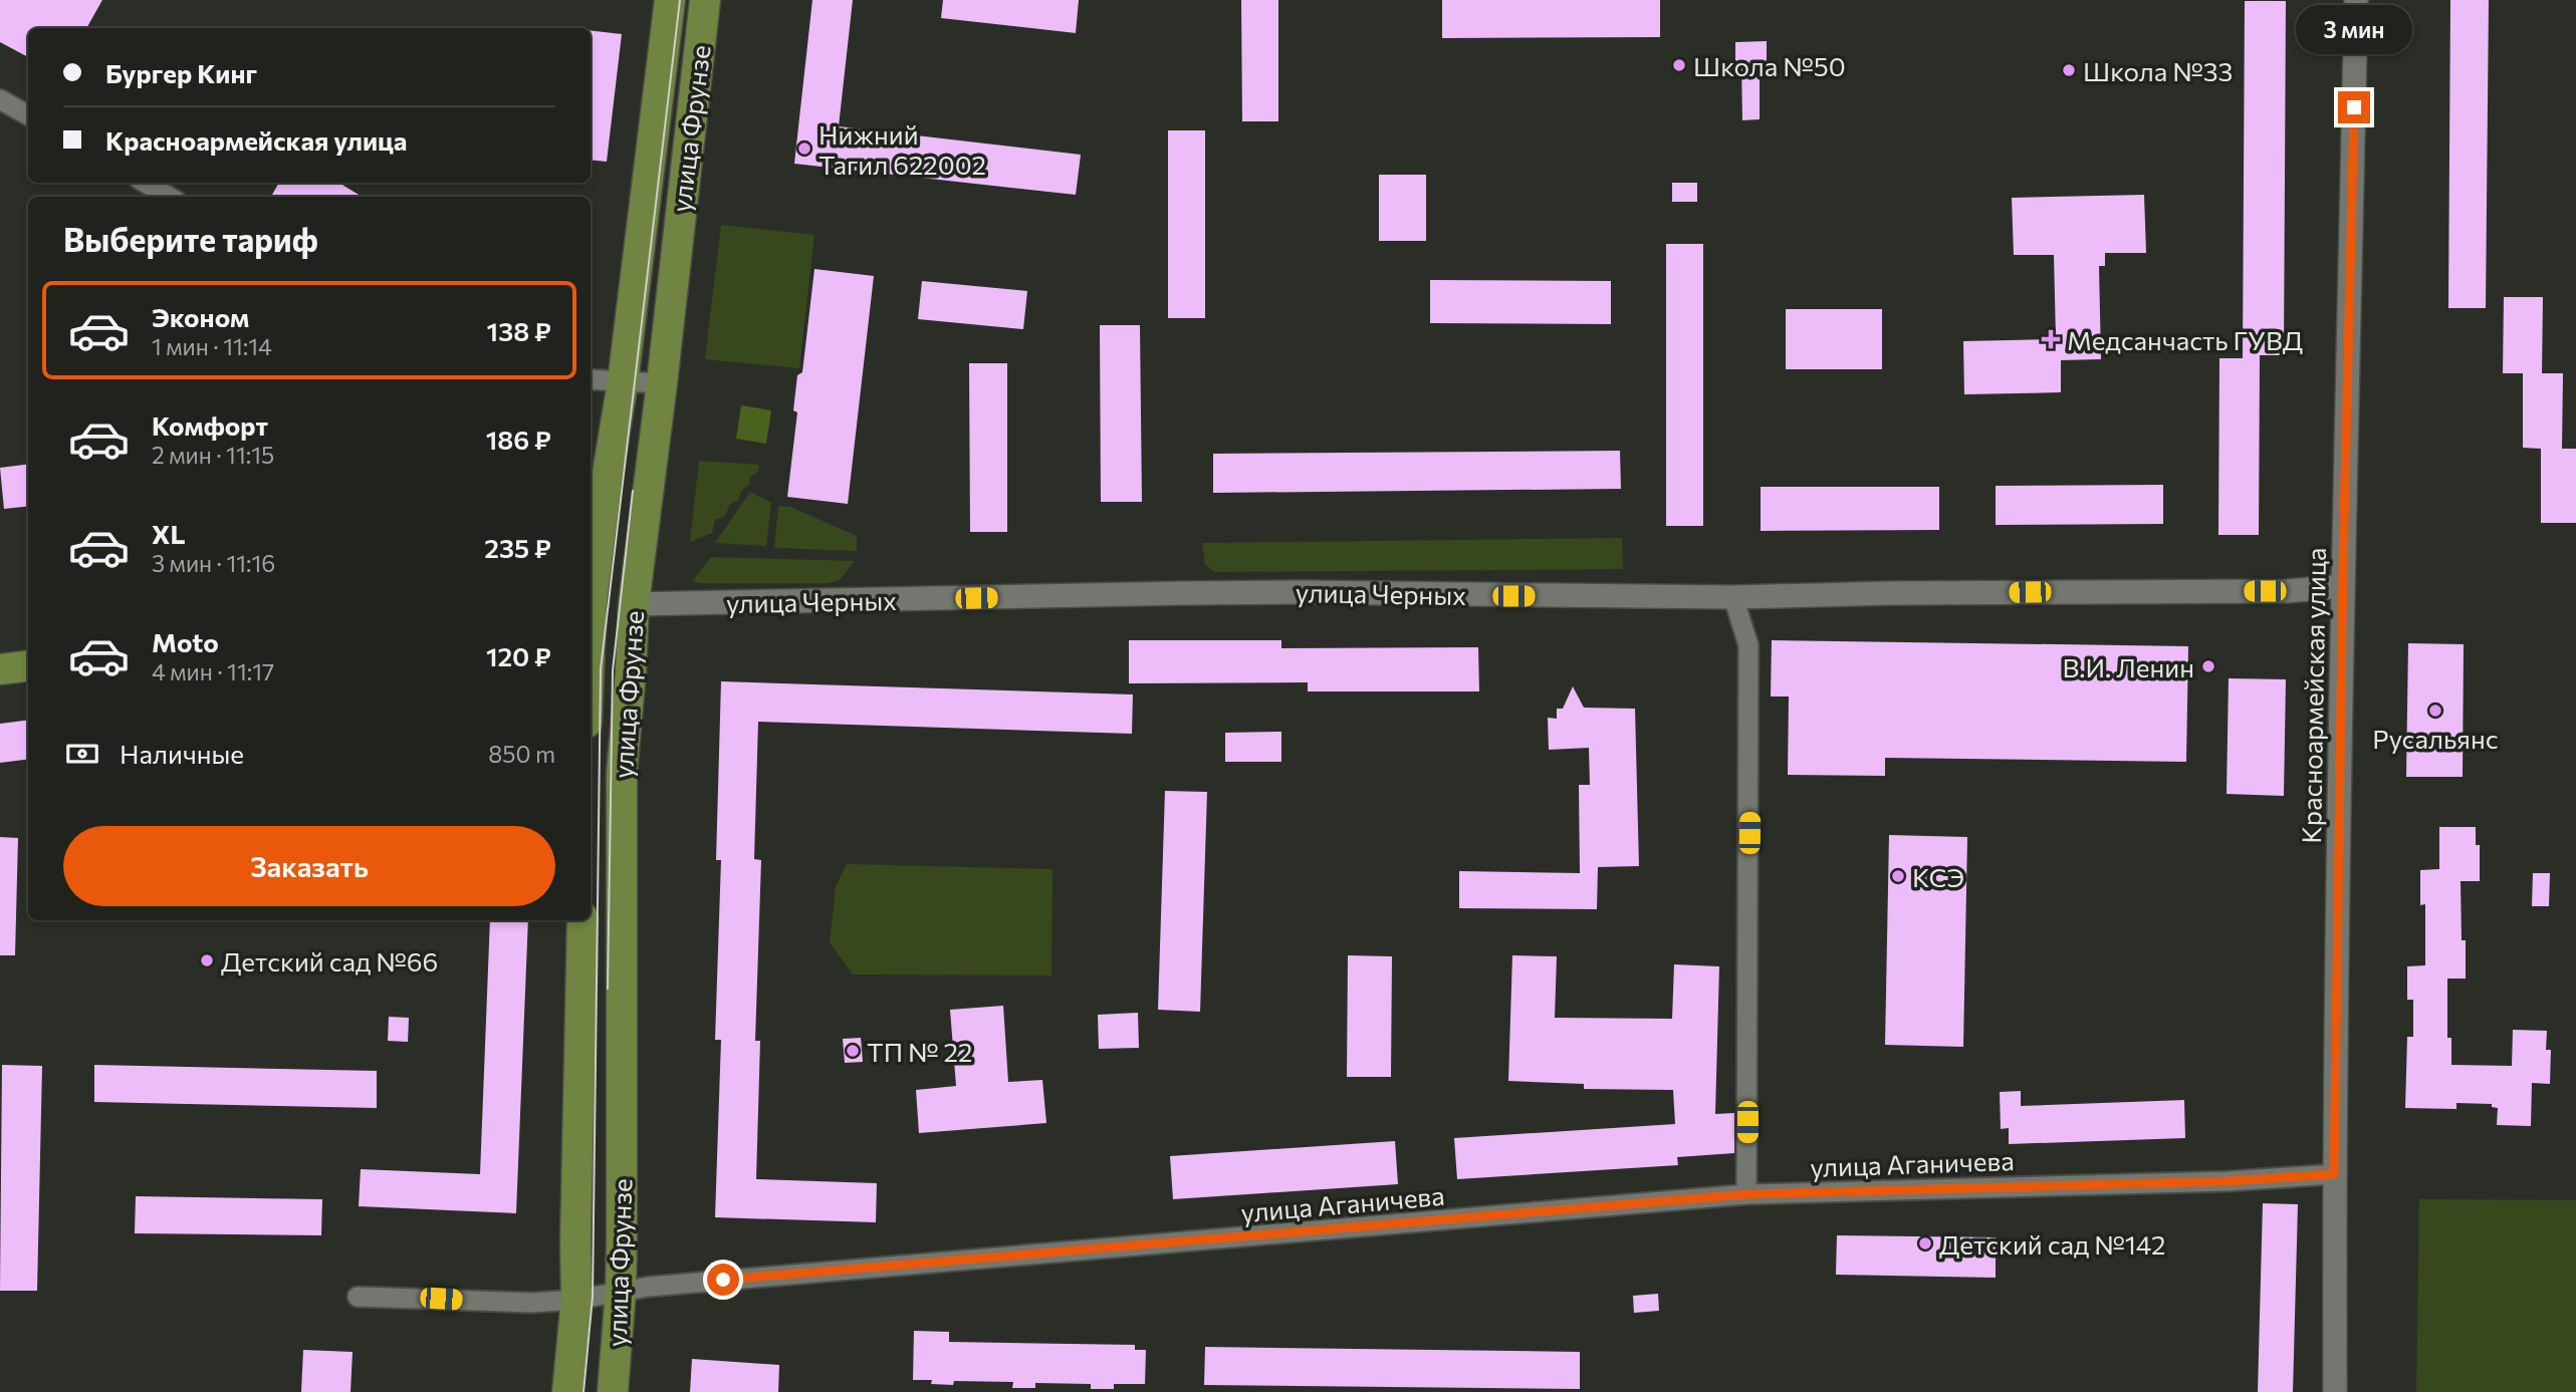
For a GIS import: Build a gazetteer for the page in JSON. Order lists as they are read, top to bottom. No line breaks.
{"streets":{"main road":["улица Фрунзе","улица Черных"],"street":["Красноармейская улица","улица Аганичева"]},"crossings":[["улица Фрунзе","улица Черных"],["улица Фрунзе","улица Аганичева"],["улица Черных","Красноармейская улица"],["Красноармейская улица","улица Аганичева"]],"places":{"other":["Школа №50","Школа №33","Нижний Тагил 622002","В.И. Ленин","Русальянс","КСЭ","Детский сад №66","ТП № 22","Детский сад №142"],"health":["Медсанчасть ГУВД"]},"page":{"bubble":"3 мин","banner":["Бургер Кинг","Красноармейская улица"],"heading":"Выберите тариф","list":[{"name":"Эконом","note":"1 мин · 11:14","value":"138 ₽"},{"name":"Комфорт","note":"2 мин · 11:15","value":"186 ₽"},{"name":"XL","note":"3 мин · 11:16","value":"235 ₽"},{"name":"Moto","note":"4 мин · 11:17","value":"120 ₽"}],"pay":["Наличные","850 m"],"buttons":"Заказать"}}
